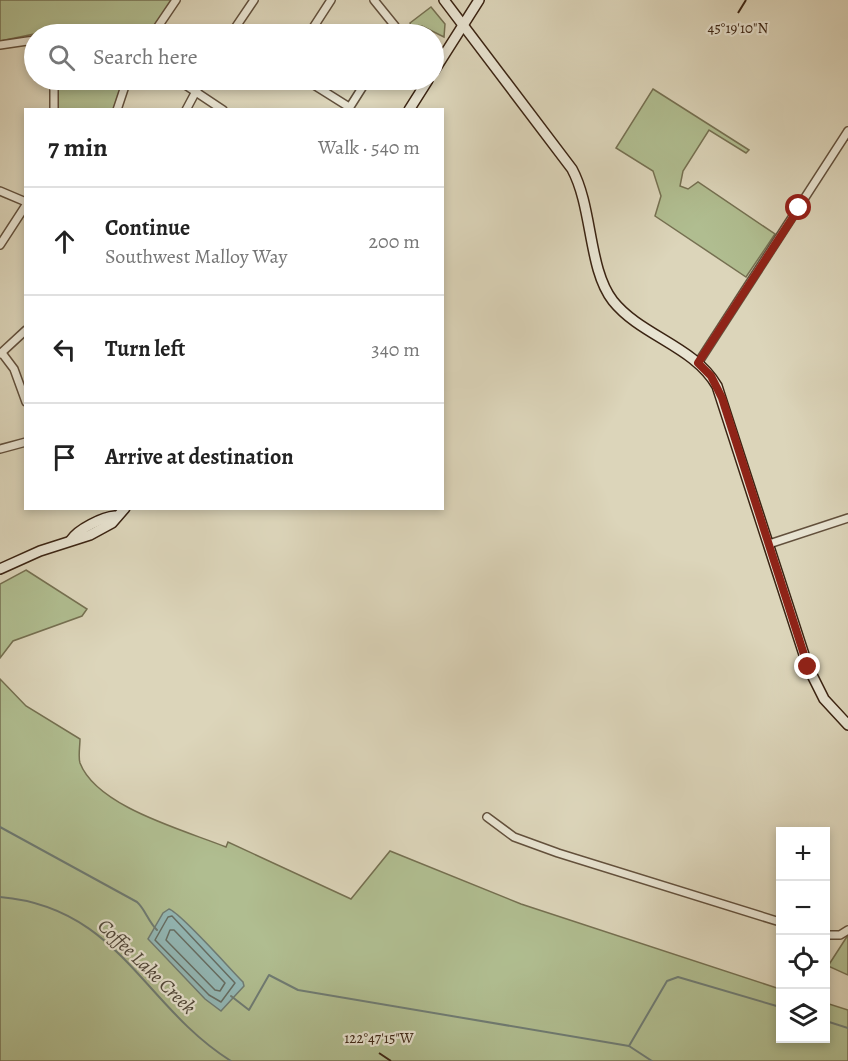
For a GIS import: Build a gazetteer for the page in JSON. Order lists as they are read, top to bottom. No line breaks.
{"water":["Coffee Lake Creek"],"page":{"search":"Search here","heading":["7 min","Walk · 540 m"],"list":[["Continue","Southwest Malloy Way","200 m"],["Turn left","340 m"],"Arrive at destination"],"map_buttons":["+","−"]},"coordinates":["45°19'10\"N","122°47'15\"W"]}
